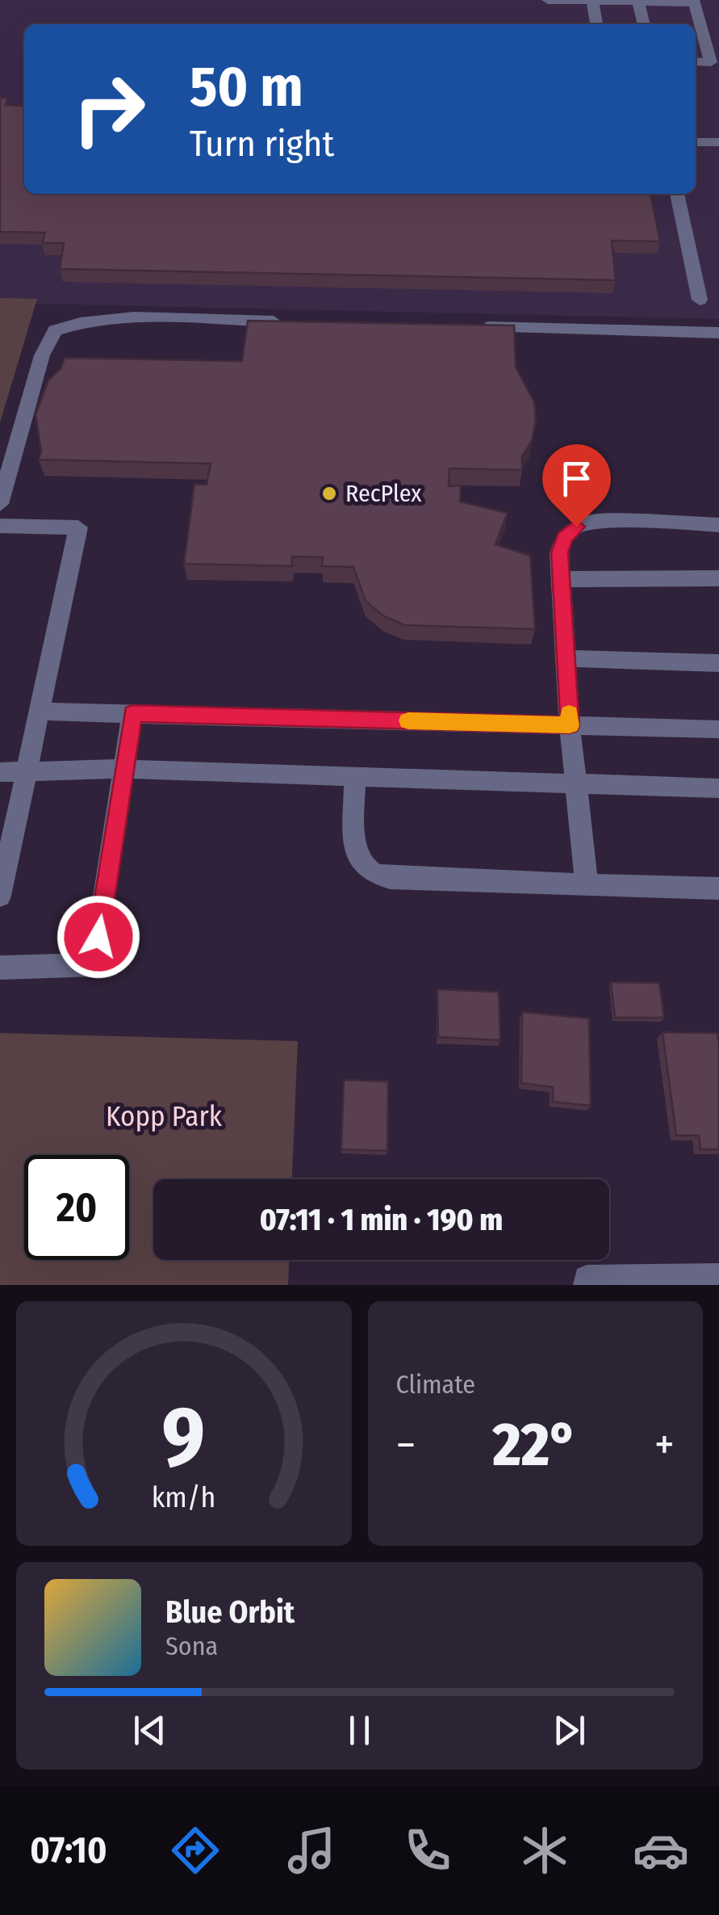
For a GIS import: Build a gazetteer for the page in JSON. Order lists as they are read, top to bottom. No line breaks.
{"parks":["Kopp Park"],"places":["RecPlex"],"page":{"turn":["50 m","Turn right"],"limit":"20","trip":"07:11 · 1 min · 190 m","tile":"Climate","heat":["−","22°","+"],"song":["Blue Orbit","Sona"],"tabs":"07:10","gauge":["9","km/h"]}}
